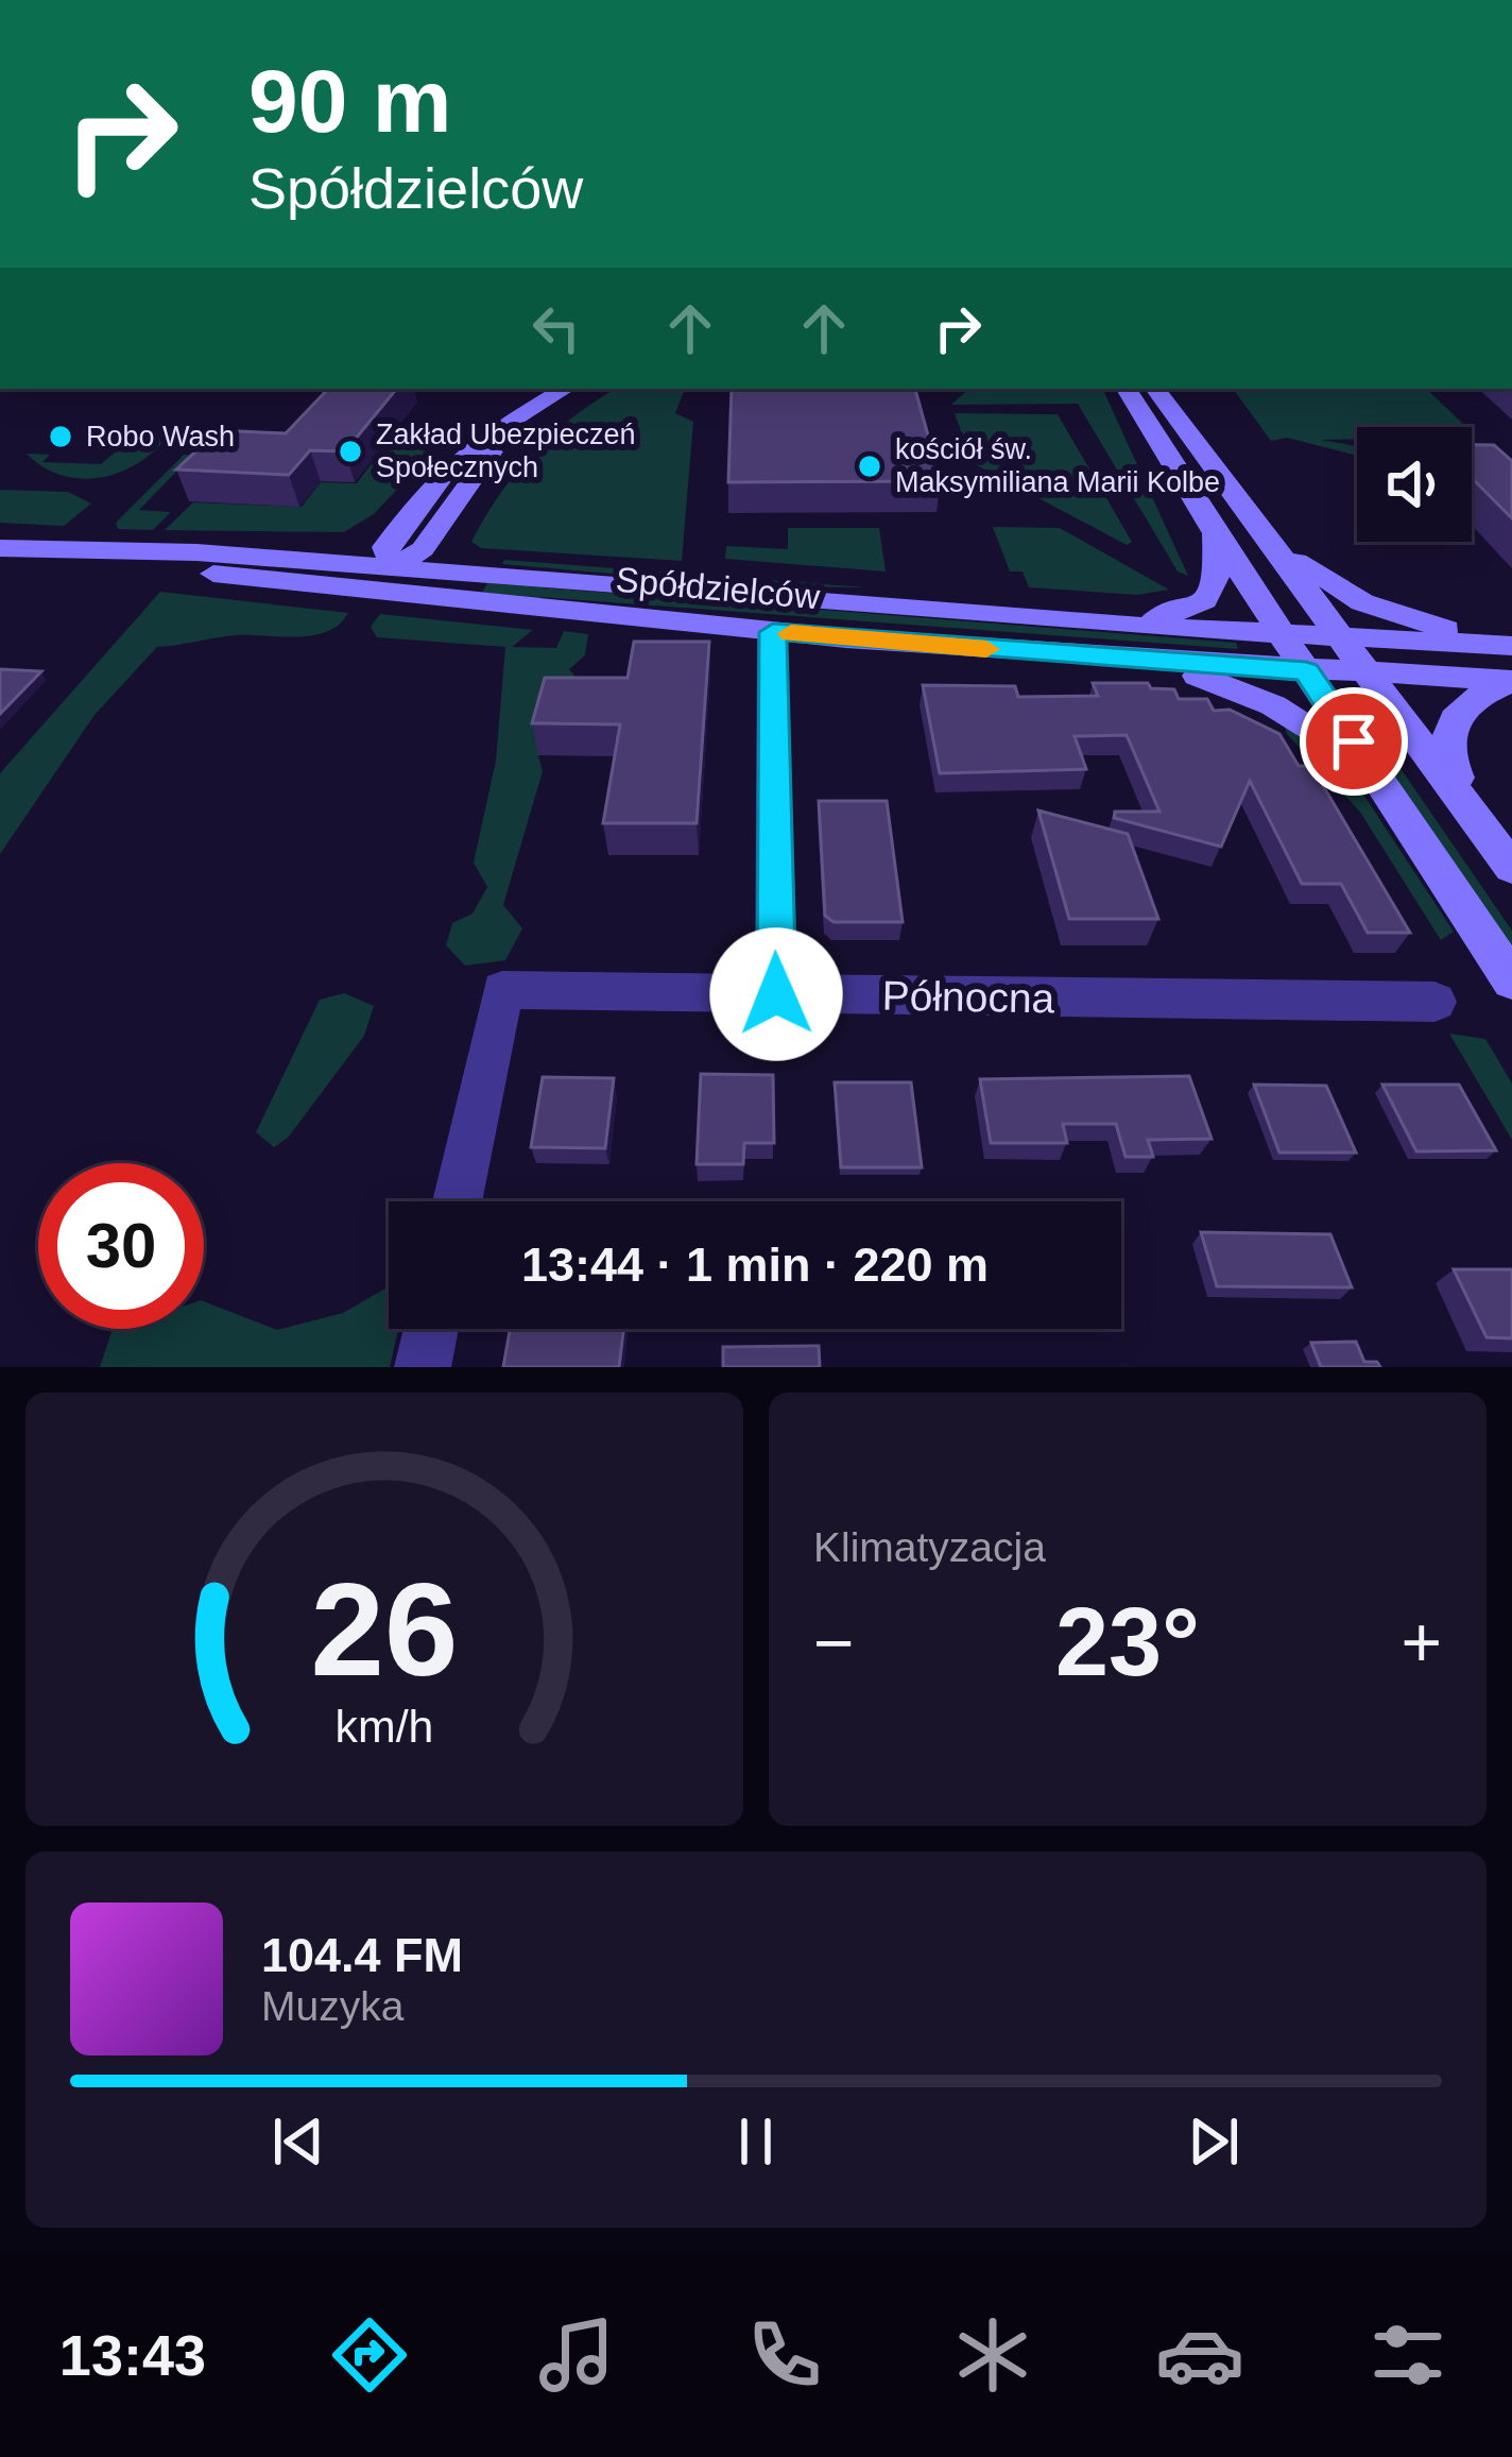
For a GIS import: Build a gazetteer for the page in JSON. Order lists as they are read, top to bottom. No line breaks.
{"streets":{"street":["Spółdzielców","Północna"]},"places":["Robo Wash","Zakład Ubezpieczeń Społecznych","kościół św. Maksymiliana Marii Kolbe"],"page":{"turn":["90 m","Spółdzielców"],"limit":"30","trip":"13:44 · 1 min · 220 m","tile":"Klimatyzacja","heat":["−","23°","+"],"song":["104.4 FM","Muzyka"],"tabs":"13:43","gauge":["26","km/h"]}}
